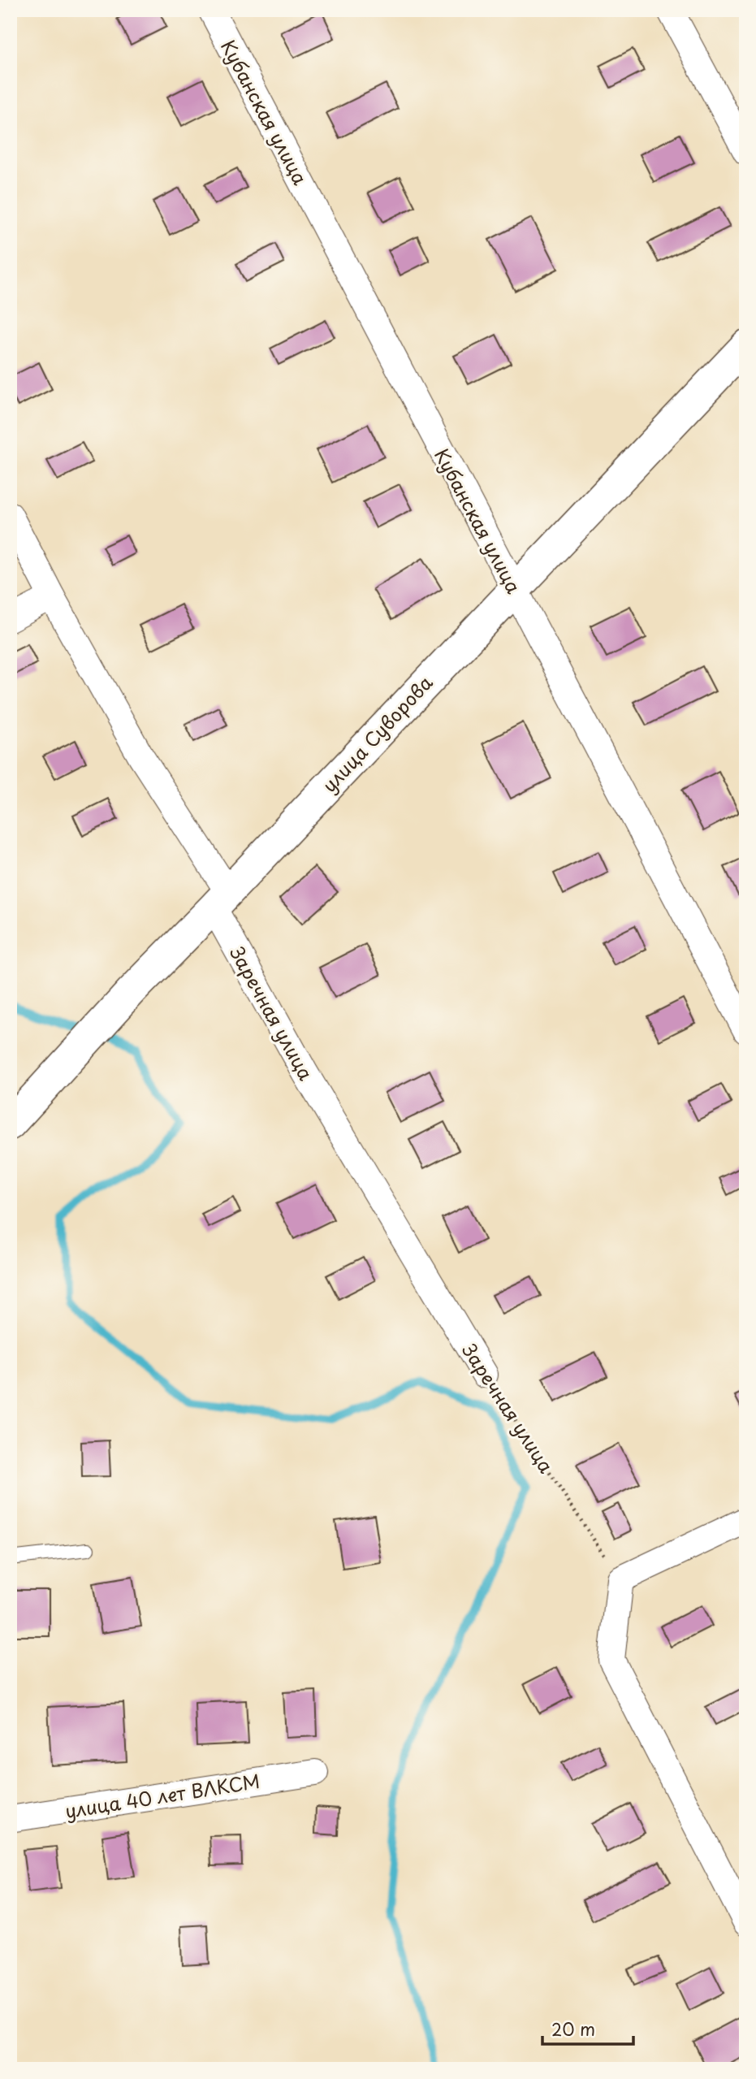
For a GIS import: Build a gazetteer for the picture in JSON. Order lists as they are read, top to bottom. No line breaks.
{"streets":{"street":["Кубанская улица","улица Суворова","Заречная улица","улица 40 лет ВЛКСМ"]},"crossings":[["Кубанская улица","улица Суворова"],["улица Суворова","Заречная улица"]],"scale_bar":"20 m"}
